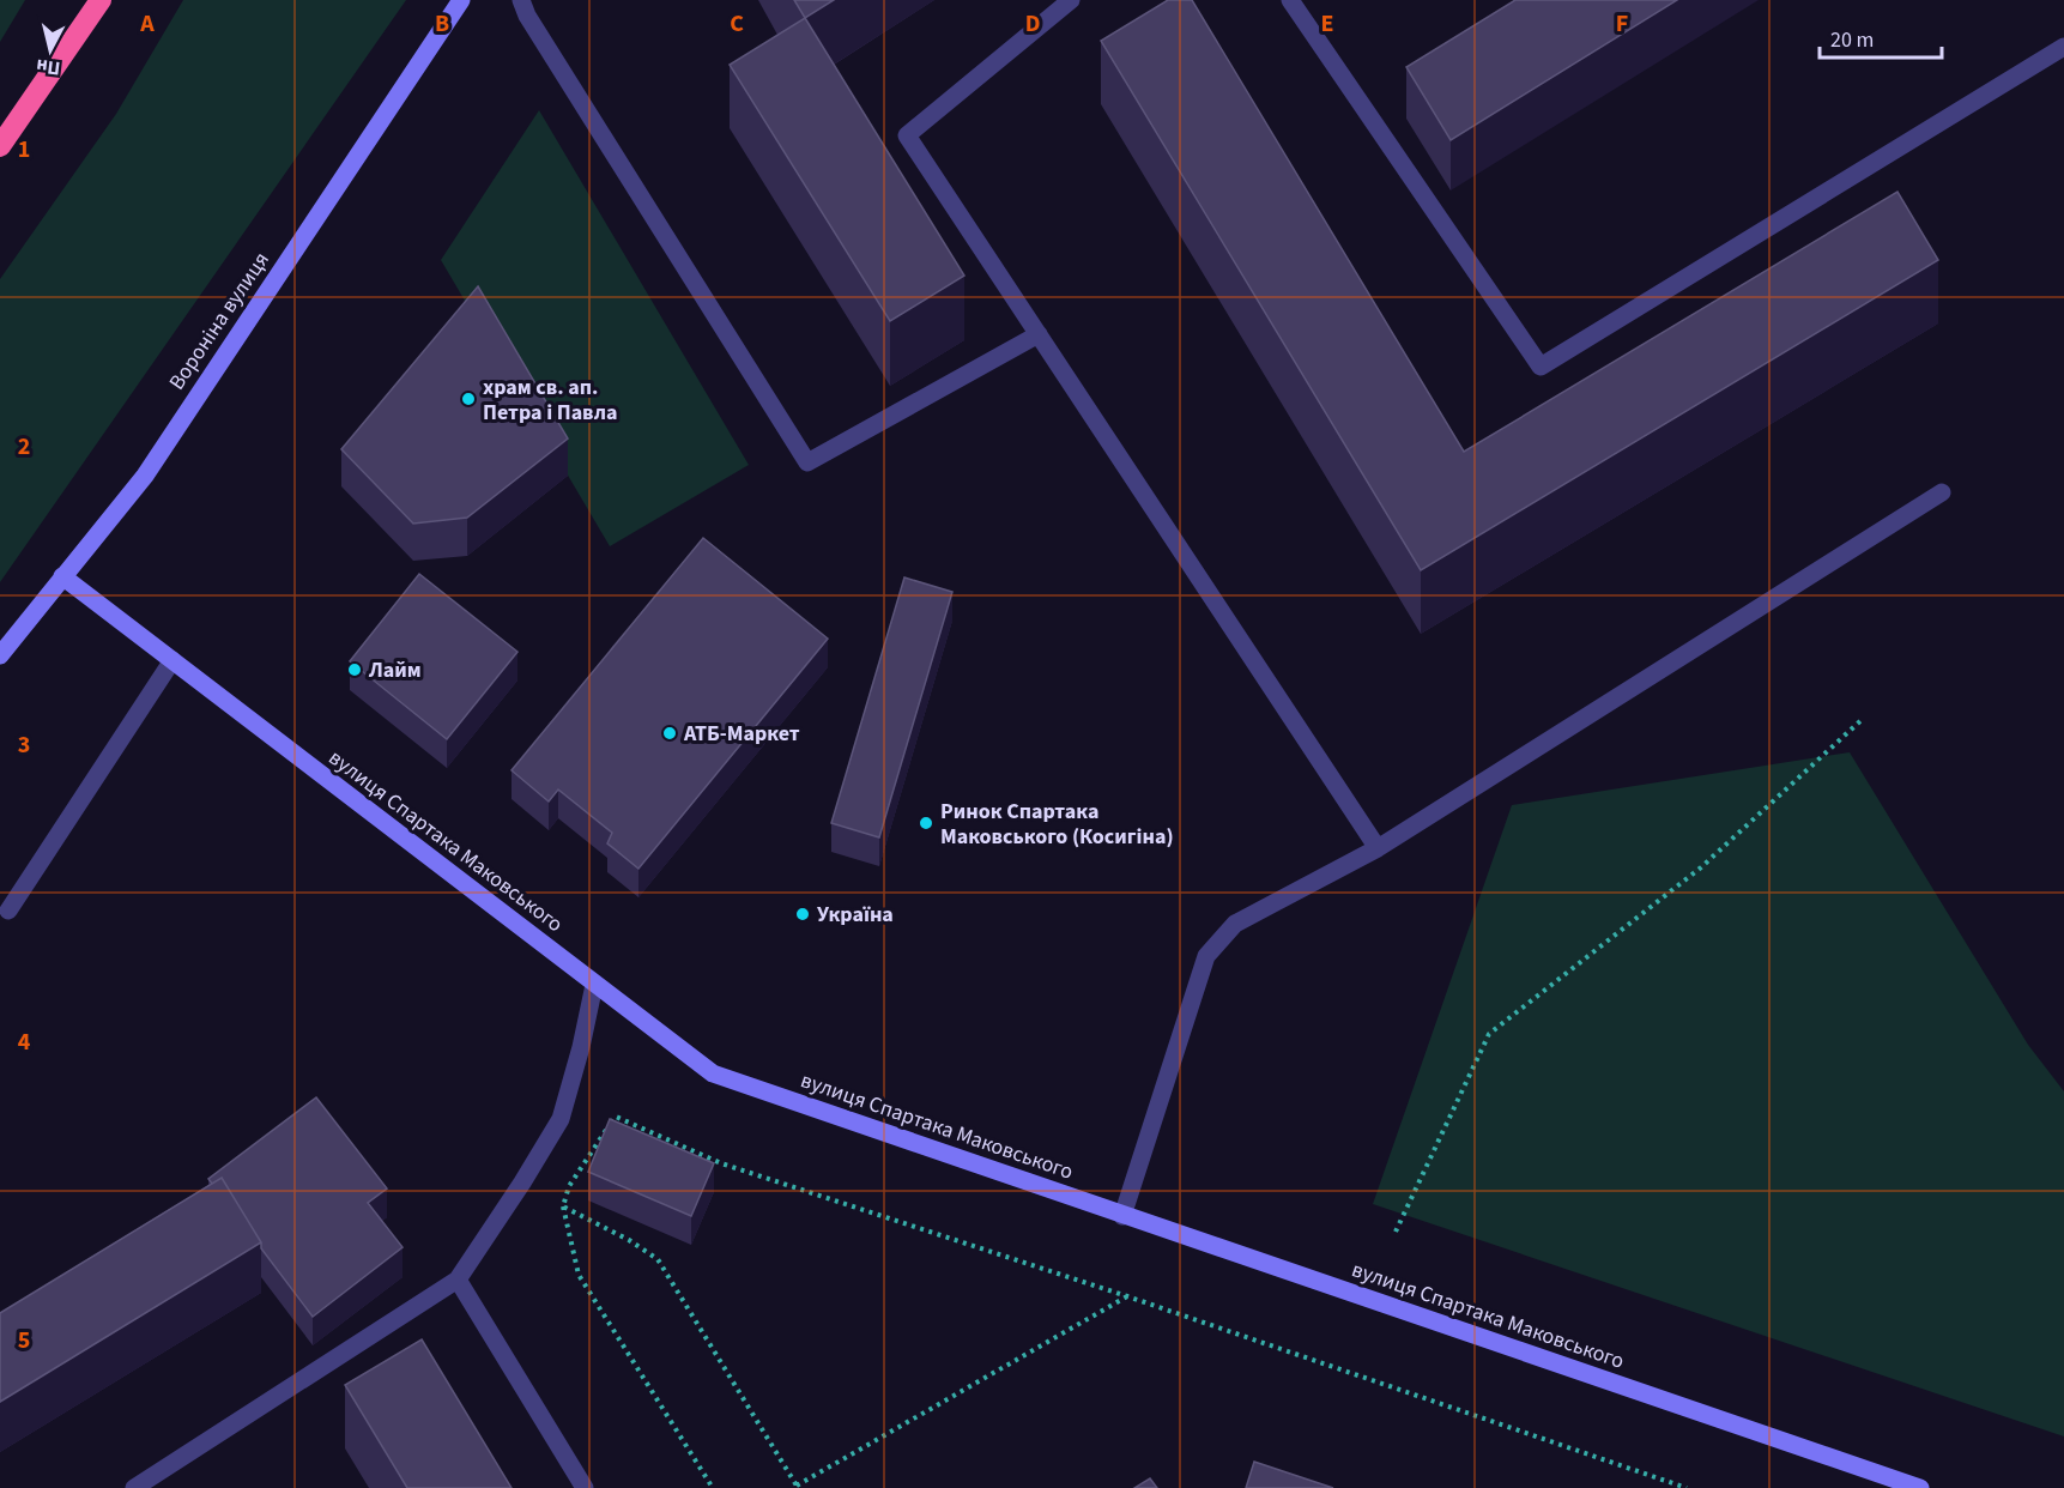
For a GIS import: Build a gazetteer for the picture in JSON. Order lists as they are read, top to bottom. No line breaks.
{"streets":{"street":["Вороніна вулиця","вулиця Спартака Маковського"]},"crossings":[["Вороніна вулиця","вулиця Спартака Маковського"]],"places":["храм св. ап. Петра і Павла","Лайм","АТБ-Маркет","Ринок Спартака Маковського (Косигіна)","Україна"],"scale_bar":"20 m","north":"bottom","grid":{"columns":["A","B","C","D","E","F"],"rows":["1","2","3","4","5"]}}
